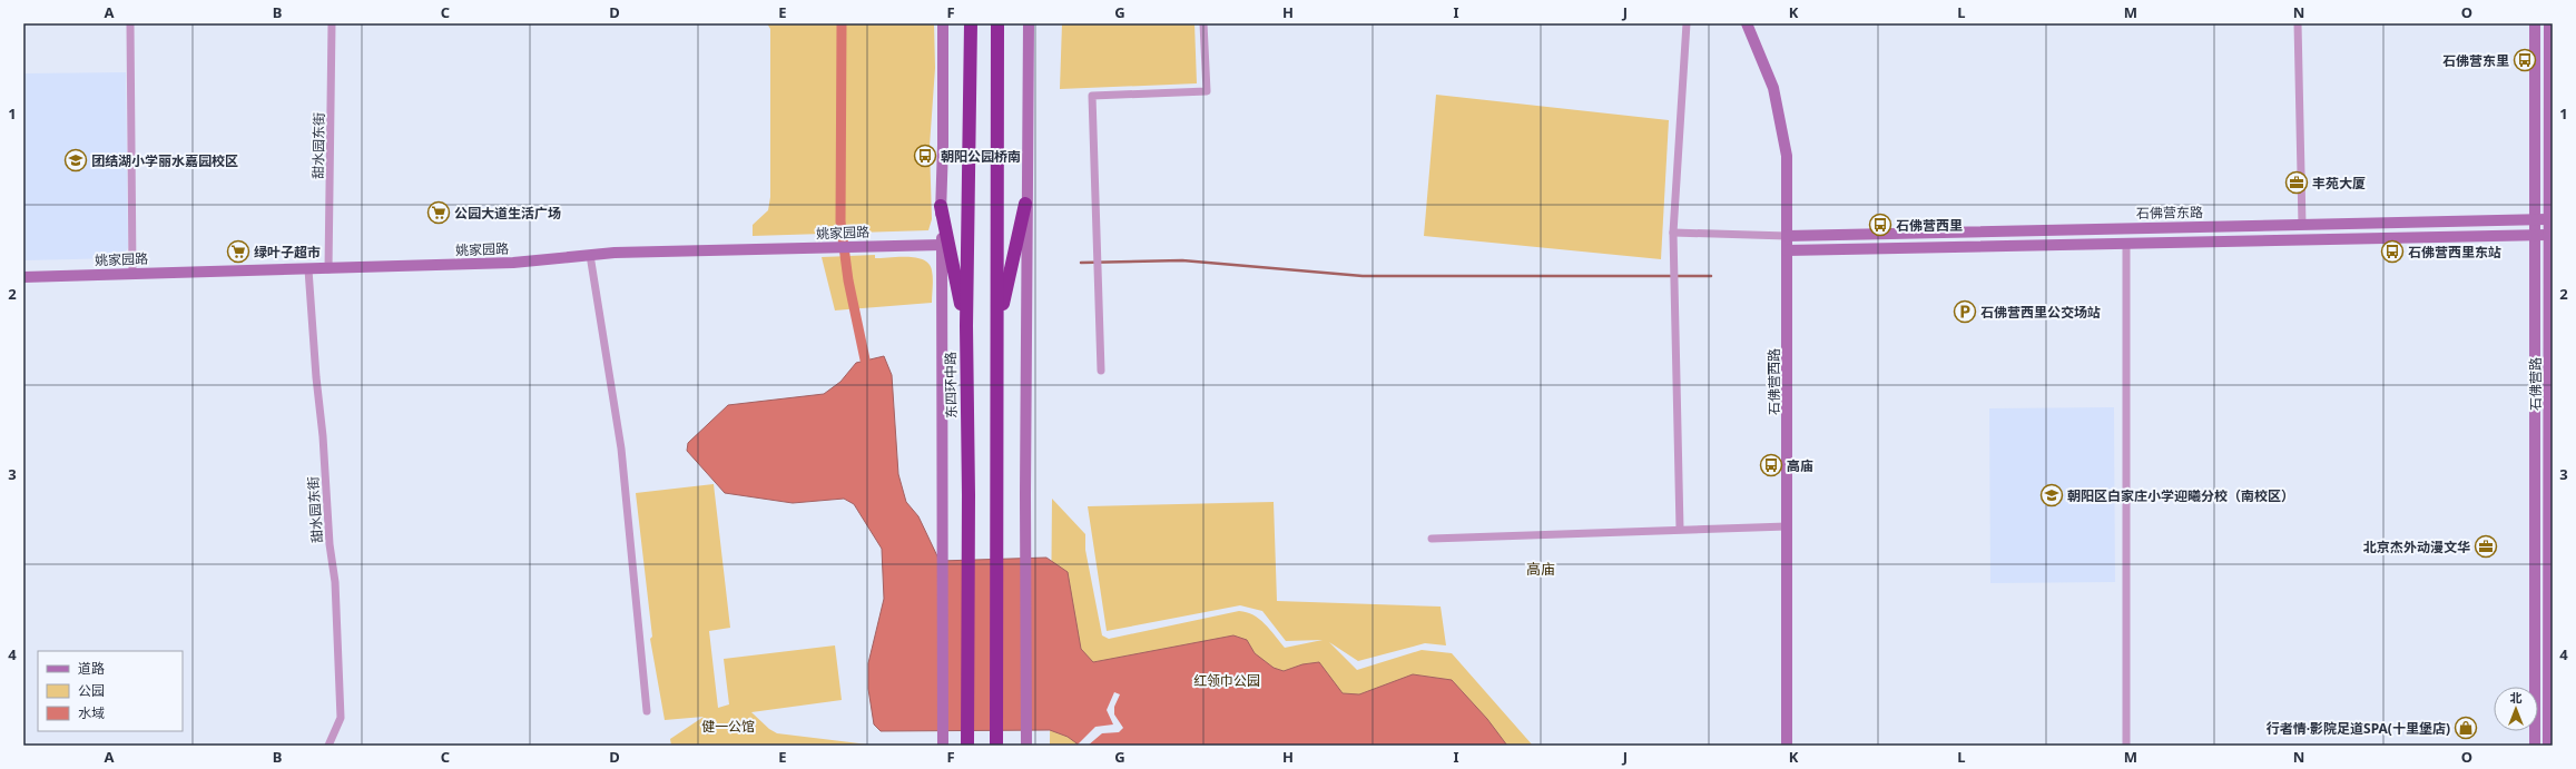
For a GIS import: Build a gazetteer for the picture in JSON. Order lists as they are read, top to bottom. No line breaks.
{"streets":{"highway":["东四环中路"],"street":["甜水园东街","石佛营东路","姚家园路","石佛营西路","石佛营路"]},"crossings":[["甜水园东街","姚家园路"],["石佛营东路","石佛营西路"],["石佛营东路","石佛营路"],["姚家园路","东四环中路"]],"districts":["高庙"],"parks":["红领巾公园","健一公馆"],"places":{"bus stop":["石佛营东里","朝阳公园桥南","石佛营西里","石佛营西里东站","高庙"],"school or university":["团结湖小学丽水嘉园校区","朝阳区白家庄小学迎曦分校（南校区）"],"office":["丰苑大厦","北京杰外动漫文华"],"supermarket":["公园大道生活广场","绿叶子超市"],"parking":["石佛营西里公交场站"],"shop":["行者情·影院足道SPA(十里堡店)"]},"legend":["道路","公园","水域"],"north":"top","grid":{"columns":["A","B","C","D","E","F","G","H","I","J","K","L","M","N","O"],"rows":["1","2","3","4"]}}
